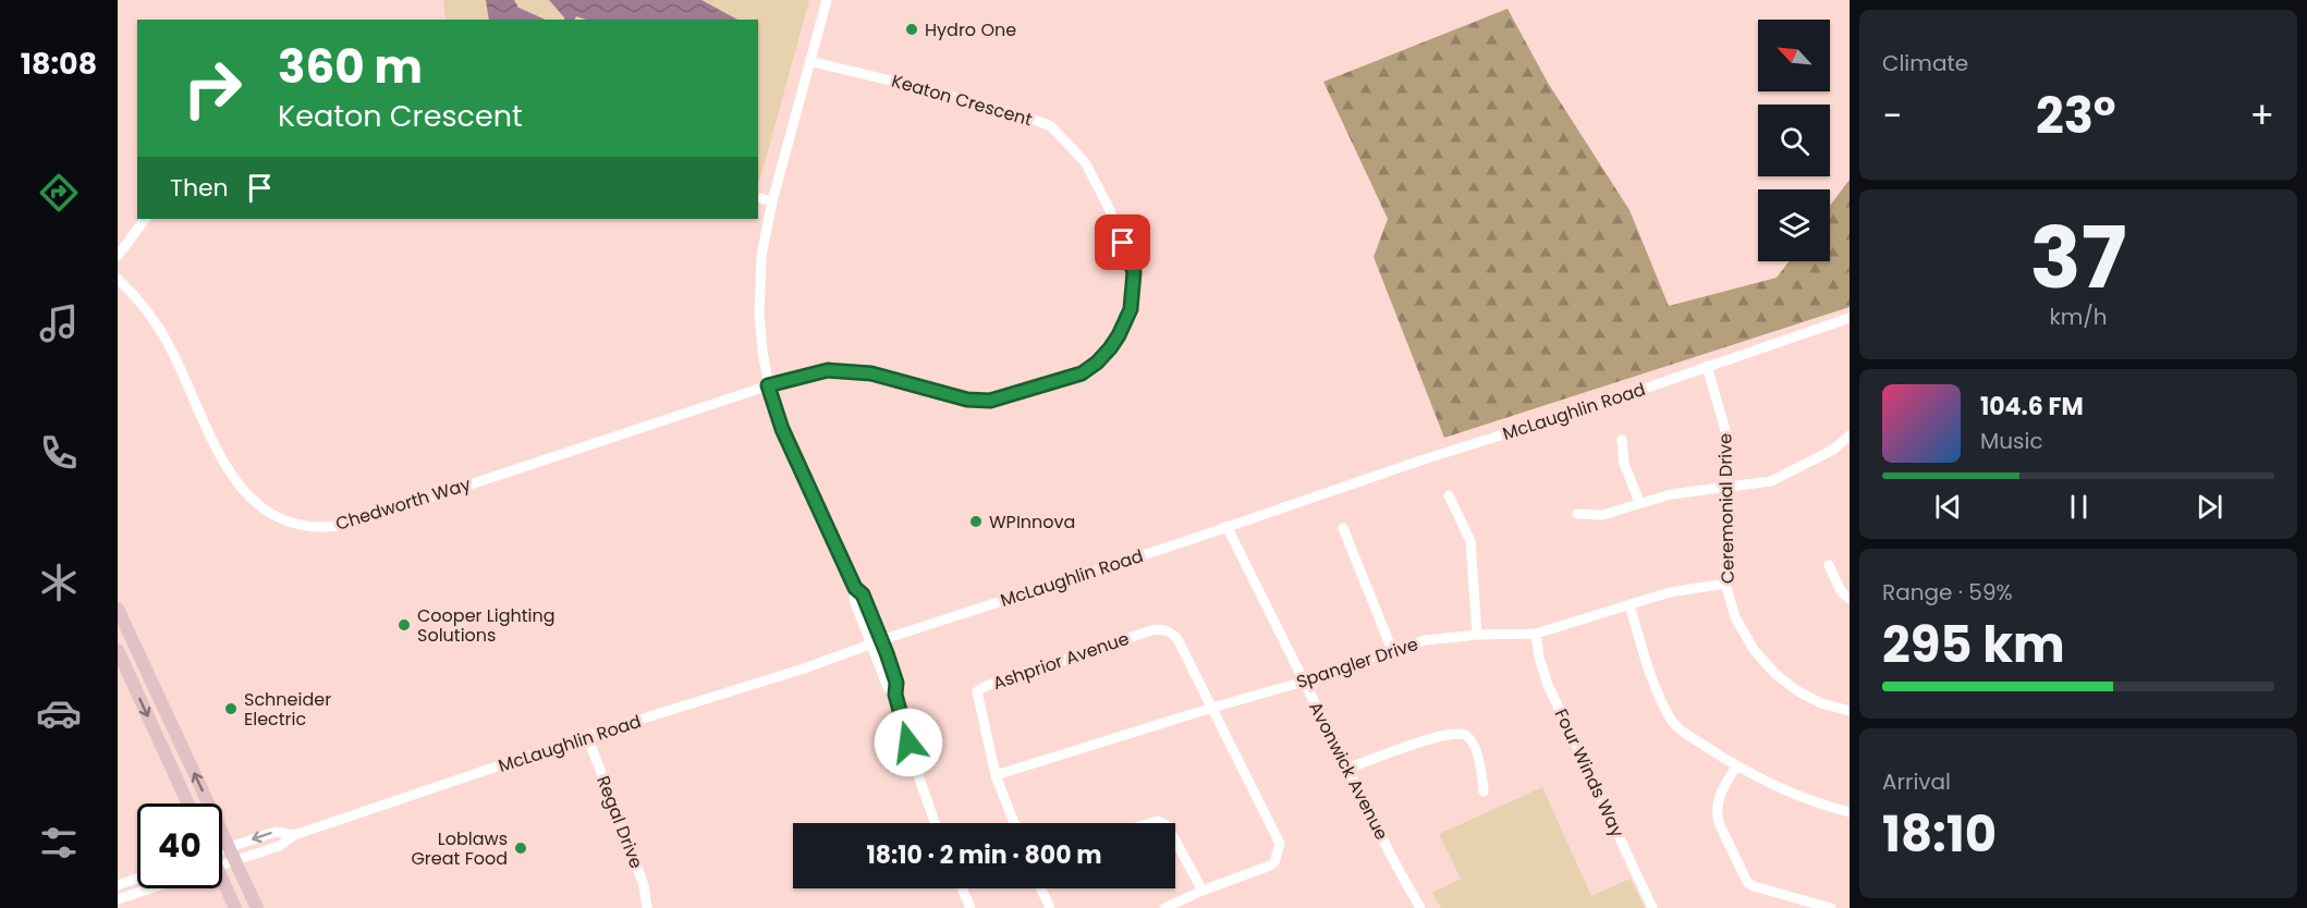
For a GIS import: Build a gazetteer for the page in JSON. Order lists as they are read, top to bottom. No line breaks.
{"streets":{"street":["Keaton Crescent","McLaughlin Road","Chedworth Way","Ceremonial Drive","Ashprior Avenue","Spangler Drive","Avonwick Avenue","Four Winds Way","Regal Drive"]},"crossings":[["Keaton Crescent","Chedworth Way"],["McLaughlin Road","Ceremonial Drive"],["McLaughlin Road","Avonwick Avenue"],["McLaughlin Road","Regal Drive"],["Ceremonial Drive","Spangler Drive"],["Ashprior Avenue","Spangler Drive"],["Spangler Drive","Avonwick Avenue"],["Spangler Drive","Four Winds Way"]],"places":["Hydro One","WPInnova","Cooper Lighting Solutions","Schneider Electric","Loblaws Great Food"],"north":"top left","page":{"tabs":"18:08","tile":["Climate",["37","km/h"],["Range · 59%","295 km"],["Arrival","18:10"]],"turn":["360 m","Keaton Crescent"],"heat":["−","23°","+"],"then":"Then","song":["104.6 FM","Music"],"limit":"40","trip":"18:10 · 2 min · 800 m"}}
